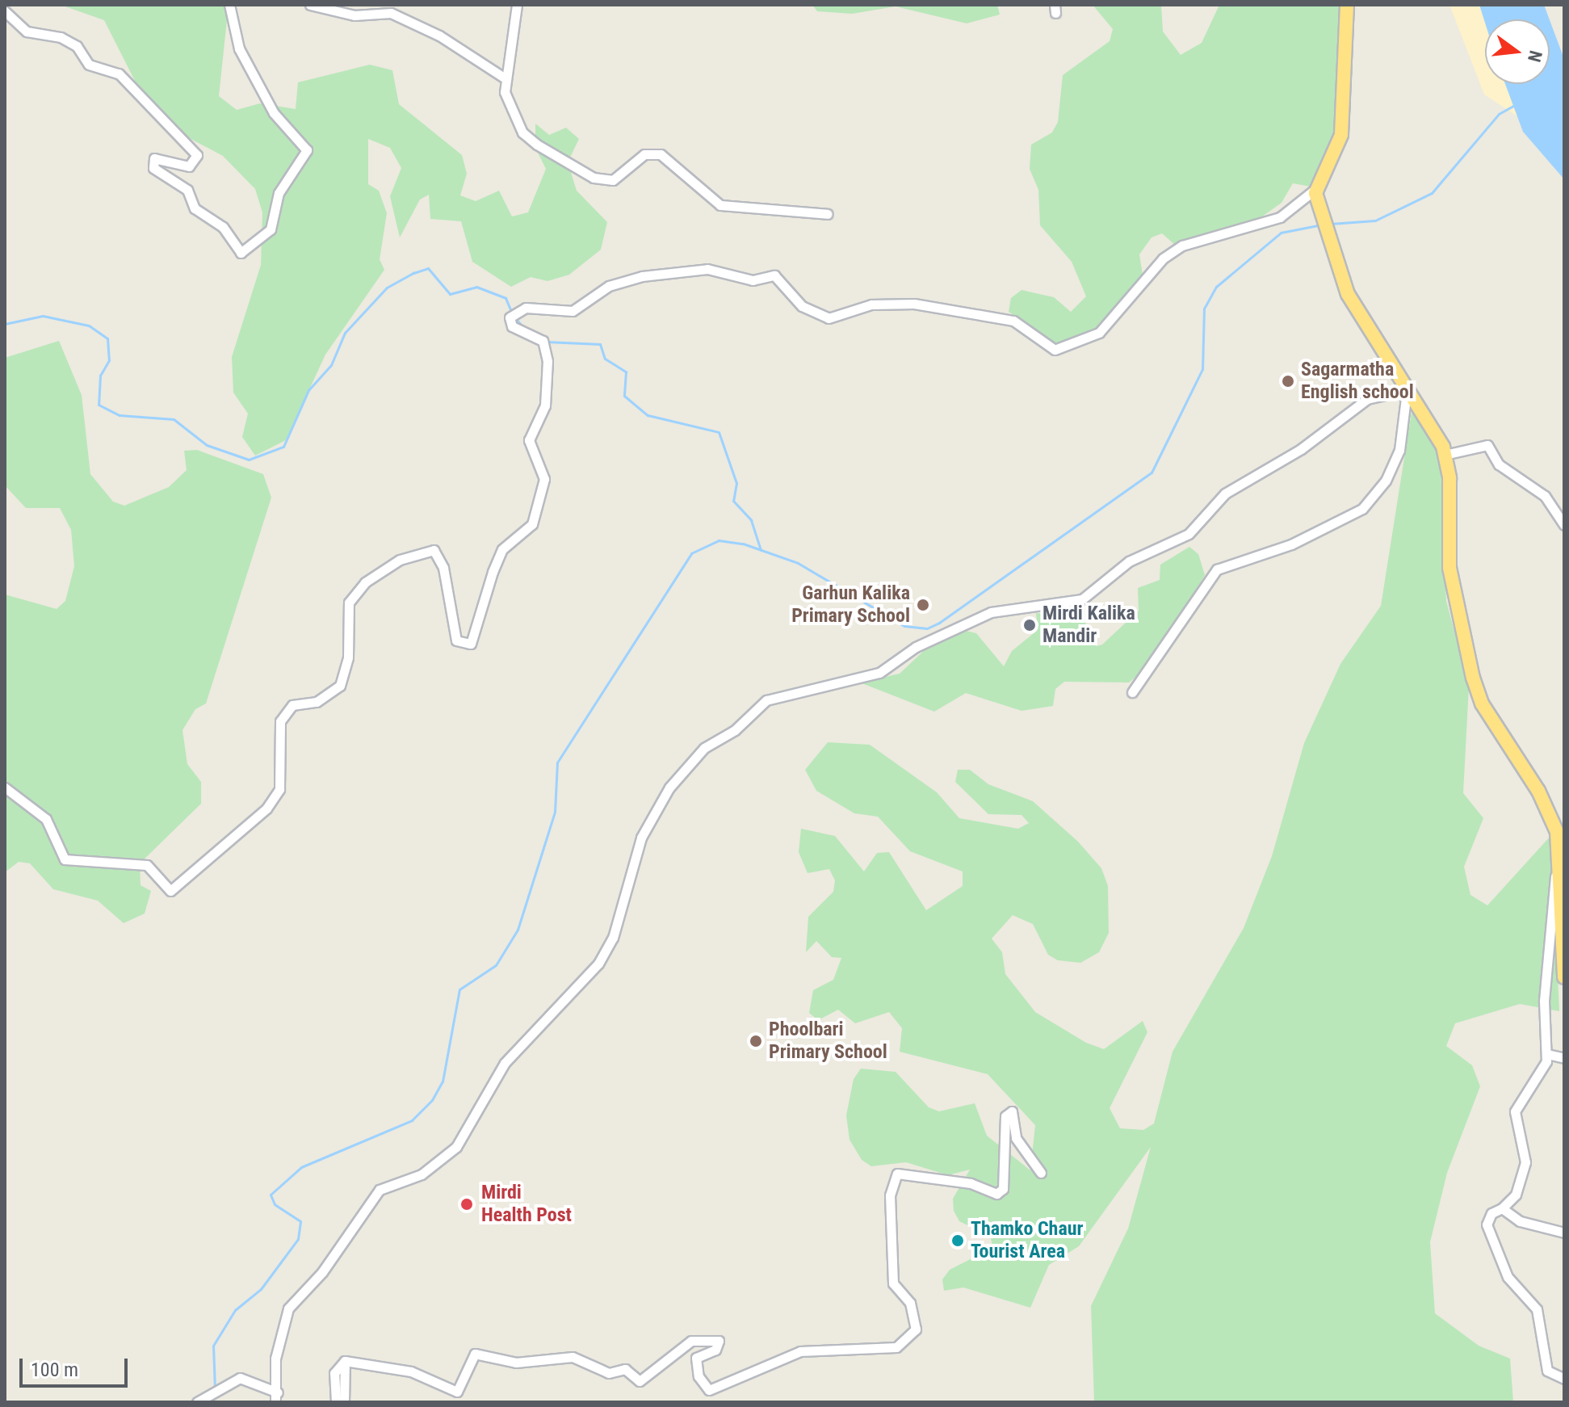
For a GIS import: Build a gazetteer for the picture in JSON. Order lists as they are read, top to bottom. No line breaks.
{"places":["Sagarmatha English school","Garhun Kalika Primary School","Mirdi Kalika Mandir","Phoolbari Primary School","Mirdi Health Post","Thamko Chaur Tourist Area"],"scale_bar":"100 m","north":"right"}
